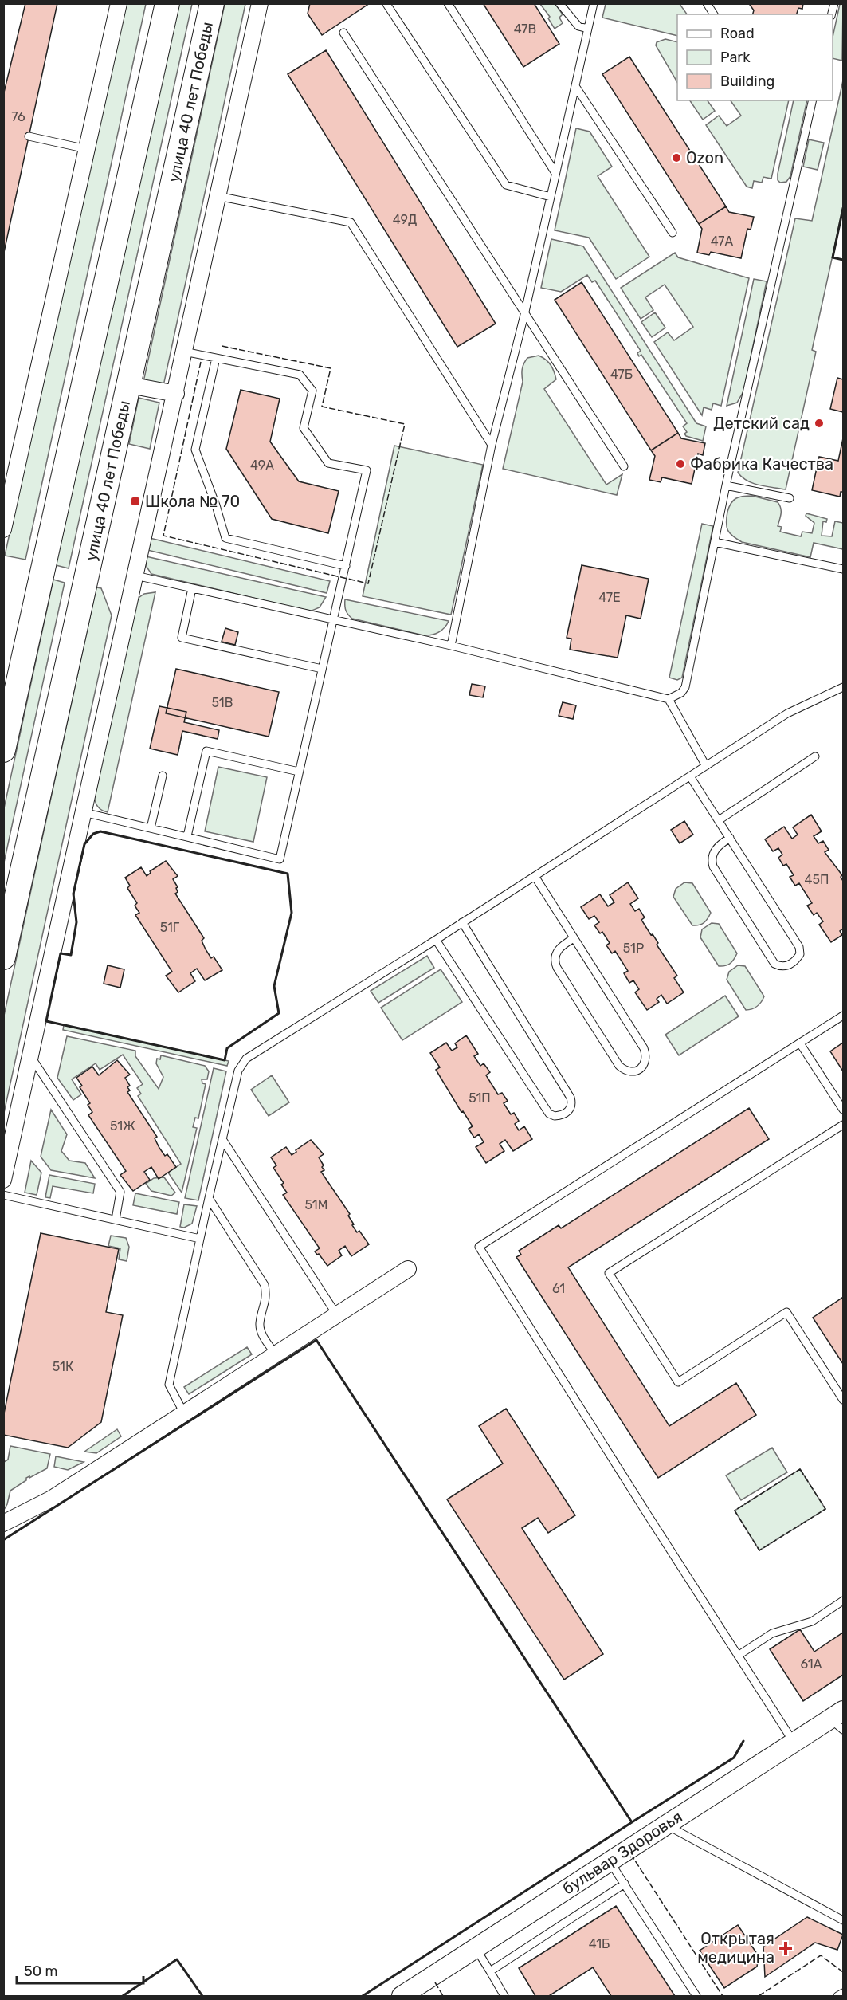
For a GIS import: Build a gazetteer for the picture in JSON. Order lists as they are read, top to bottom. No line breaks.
{"streets":{"main road":["улица 40 лет Победы"],"street":["бульвар Здоровья"]},"places":{"other":["Ozon","Детский сад","Фабрика Качества"],"transit":["Школа № 70"],"health":["Открытая медицина"]},"house_numbers":["47В","76","49Д","47А","47Б","49А","47Е","51В","45П","51Г","51Р","51П","51Ж","51М","61","51К","61А","41Б"],"legend":["Road","Park","Building"],"scale_bar":"50 m"}
